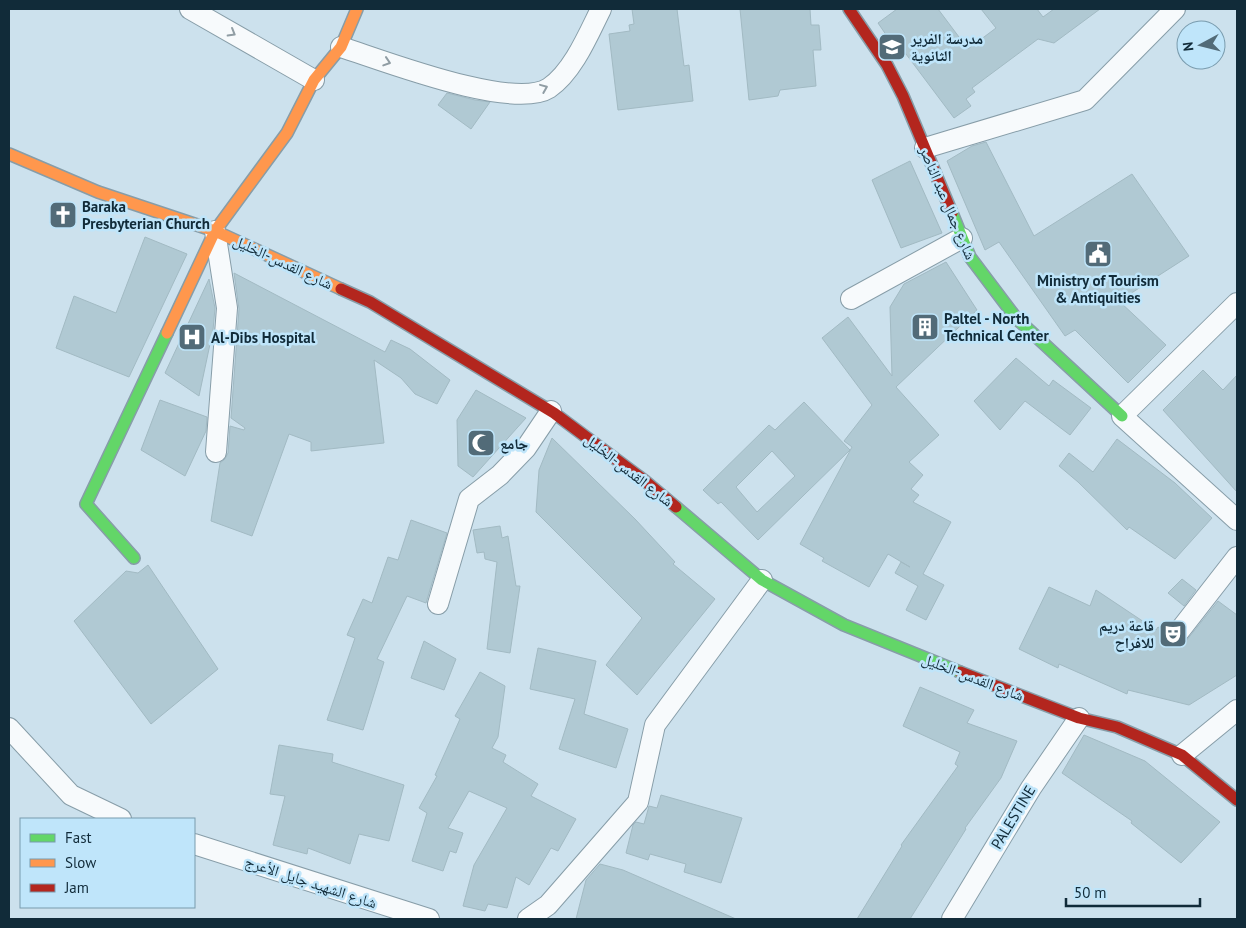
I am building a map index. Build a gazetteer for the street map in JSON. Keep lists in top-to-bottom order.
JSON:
{
  "streets": {
    "main road": ["شارع جمال عبد الناصر", "شارع القدس-الخليل"],
    "street": ["PALESTINE", "شارع الشهيد جايل الأعرج"]
  },
  "crossings": [
    ["شارع القدس-الخليل", "PALESTINE"]
  ],
  "places": {
    "school or university": ["مدرسة الفرير الثانوية"],
    "church": ["Baraka Presbyterian Church"],
    "public building": ["Ministry of Tourism & Antiquities"],
    "building": ["Paltel - North Technical Center"],
    "hospital": ["Al-Dibs Hospital"],
    "mosque": ["جامع"],
    "theatre": ["قاعة دريم للافراح"]
  },
  "legend": ["Fast", "Slow", "Jam"],
  "scale_bar": "50 m",
  "north": "left"
}
